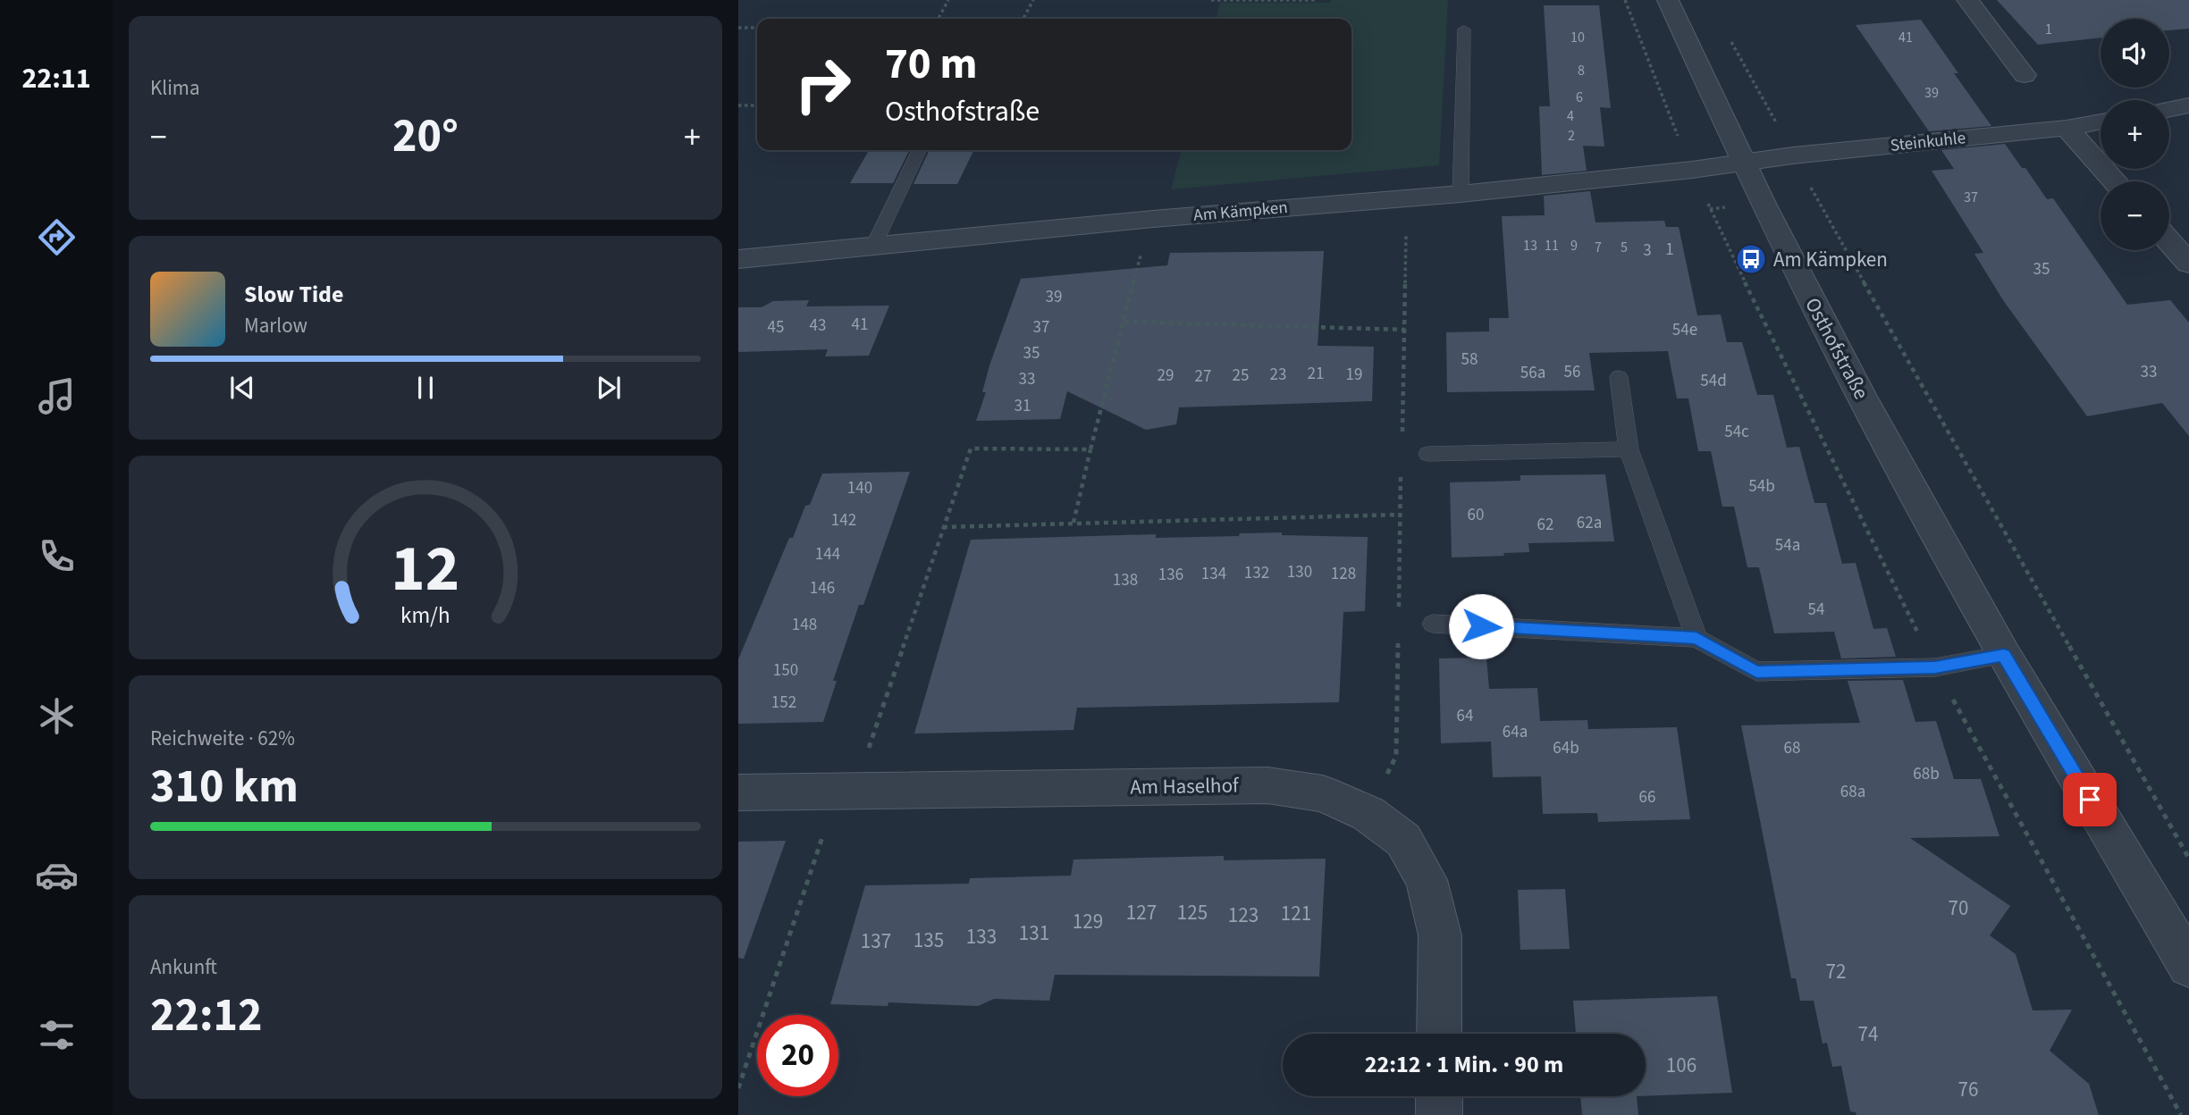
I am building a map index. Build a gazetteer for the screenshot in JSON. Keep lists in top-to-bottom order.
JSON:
{
  "streets": {
    "street": [
      "Steinkuhle",
      "Am Kämpken",
      "Osthofstraße",
      "Am Haselhof"
    ]
  },
  "crossings": [
    ["Steinkuhle", "Am Kämpken"],
    ["Steinkuhle", "Osthofstraße"],
    ["Am Kämpken", "Osthofstraße"]
  ],
  "places": {
    "bus stop": ["Am Kämpken"]
  },
  "house_numbers": [
    "1",
    "10",
    "41",
    "8",
    "39",
    "6",
    "4",
    "2",
    "37",
    "13",
    "11",
    "9",
    "7",
    "5",
    "1",
    "3",
    "35",
    "39",
    "41",
    "43",
    "45",
    "37",
    "54e",
    "35",
    "58",
    "56",
    "33",
    "56a",
    "21",
    "23",
    "19",
    "29",
    "25",
    "27",
    "33",
    "54d",
    "31",
    "54c",
    "54b",
    "140",
    "60",
    "142",
    "62a",
    "62",
    "54a",
    "144",
    "130",
    "132",
    "134",
    "128",
    "136",
    "138",
    "146",
    "54",
    "148",
    "150",
    "152",
    "64",
    "64a",
    "64b",
    "68",
    "68b",
    "68a",
    "66",
    "70",
    "127",
    "125",
    "121",
    "123",
    "129",
    "131",
    "133",
    "135",
    "137",
    "72",
    "74",
    "106",
    "76"
  ],
  "page": {
    "tabs": "22:11",
    "tile": [
      "Klima",
      ["Reichweite · 62%", "310 km"],
      ["Ankunft", "22:12"]
    ],
    "map_buttons": ["+", "−"],
    "turn": ["70 m", "Osthofstraße"],
    "heat": ["−", "20°", "+"],
    "song": ["Slow Tide", "Marlow"],
    "limit": "20",
    "trip": "22:12 · 1 Min. · 90 m",
    "gauge": ["12", "km/h"]
  }
}
